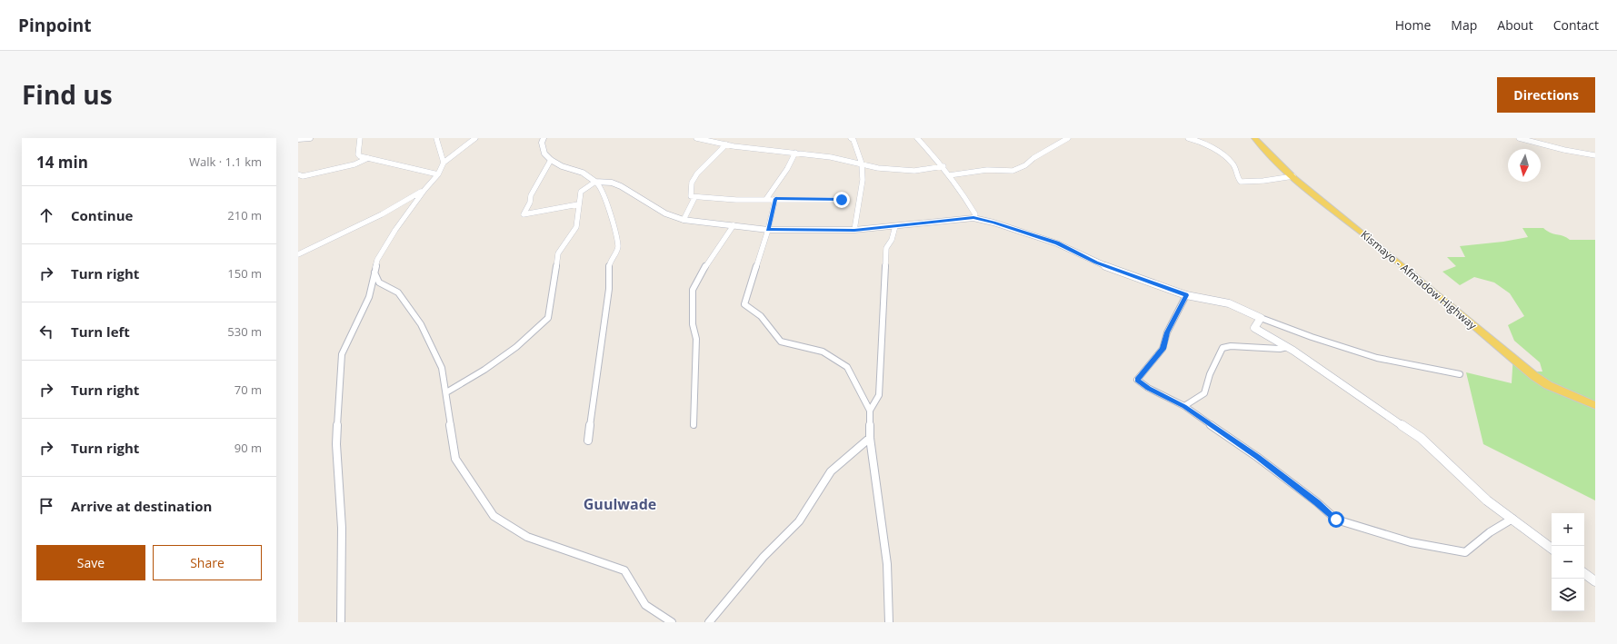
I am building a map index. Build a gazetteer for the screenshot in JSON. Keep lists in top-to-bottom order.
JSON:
{
  "streets": {
    "main road": ["Kismayo - Afmadow Highway"]
  },
  "districts": ["Guulwade"],
  "north": "bottom",
  "page": {
    "header": "Pinpoint",
    "nav": [
      "Home",
      "Map",
      "About",
      "Contact"
    ],
    "title": "Find us",
    "buttons": [
      "Directions",
      ["Save", "Share"]
    ],
    "heading": ["14 min", "Walk · 1.1 km"],
    "list": [
      ["Continue", "210 m"],
      ["Turn right", "150 m"],
      ["Turn left", "530 m"],
      ["Turn right", "70 m"],
      ["Turn right", "90 m"],
      "Arrive at destination"
    ],
    "map_buttons": ["+", "−"]
  }
}
